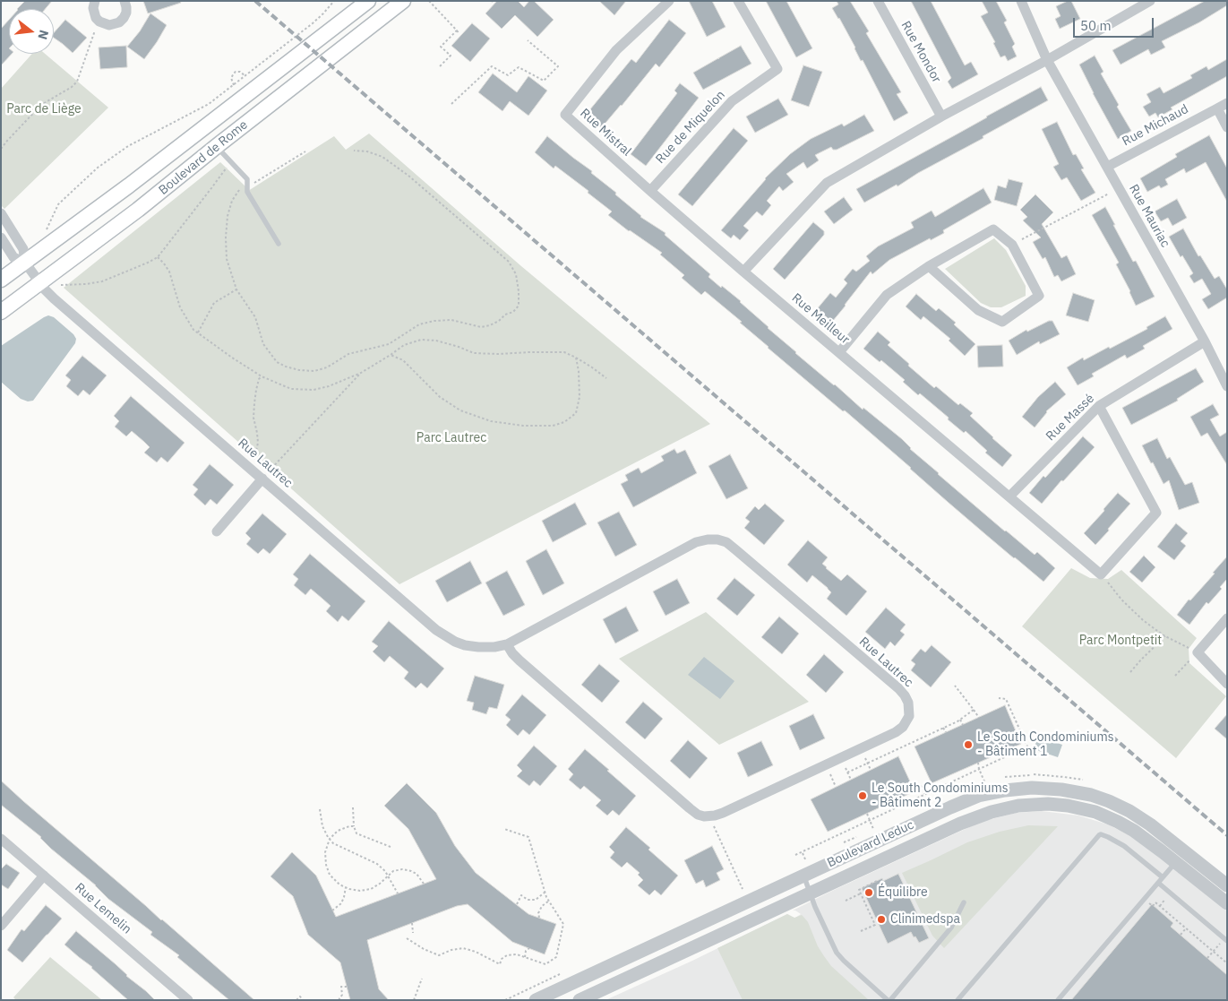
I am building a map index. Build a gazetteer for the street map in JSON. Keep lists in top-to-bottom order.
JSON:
{
  "streets": {
    "main road": ["Boulevard de Rome"],
    "street": [
      "Rue Mondor",
      "Rue Michaud",
      "Rue de Miquelon",
      "Rue Mistral",
      "Rue Mauriac",
      "Rue Meilleur",
      "Rue Massé",
      "Rue Lautrec",
      "Boulevard Leduc",
      "Rue Lemelin"
    ]
  },
  "crossings": [
    ["Rue Michaud", "Rue Mauriac"],
    ["Rue de Miquelon", "Rue Mistral"],
    ["Rue Mistral", "Rue Meilleur"],
    ["Boulevard de Rome", "Rue Lautrec"],
    ["Rue Mauriac", "Rue Massé"],
    ["Rue Meilleur", "Rue Massé"]
  ],
  "parks": ["Parc de Liège", "Parc Lautrec", "Parc Montpetit"],
  "places": [
    "Le South Condominiums - Bâtiment 1",
    "Le South Condominiums - Bâtiment 2",
    "Équilibre",
    "Clinimedspa"
  ],
  "scale_bar": "50 m",
  "north": "right"
}
